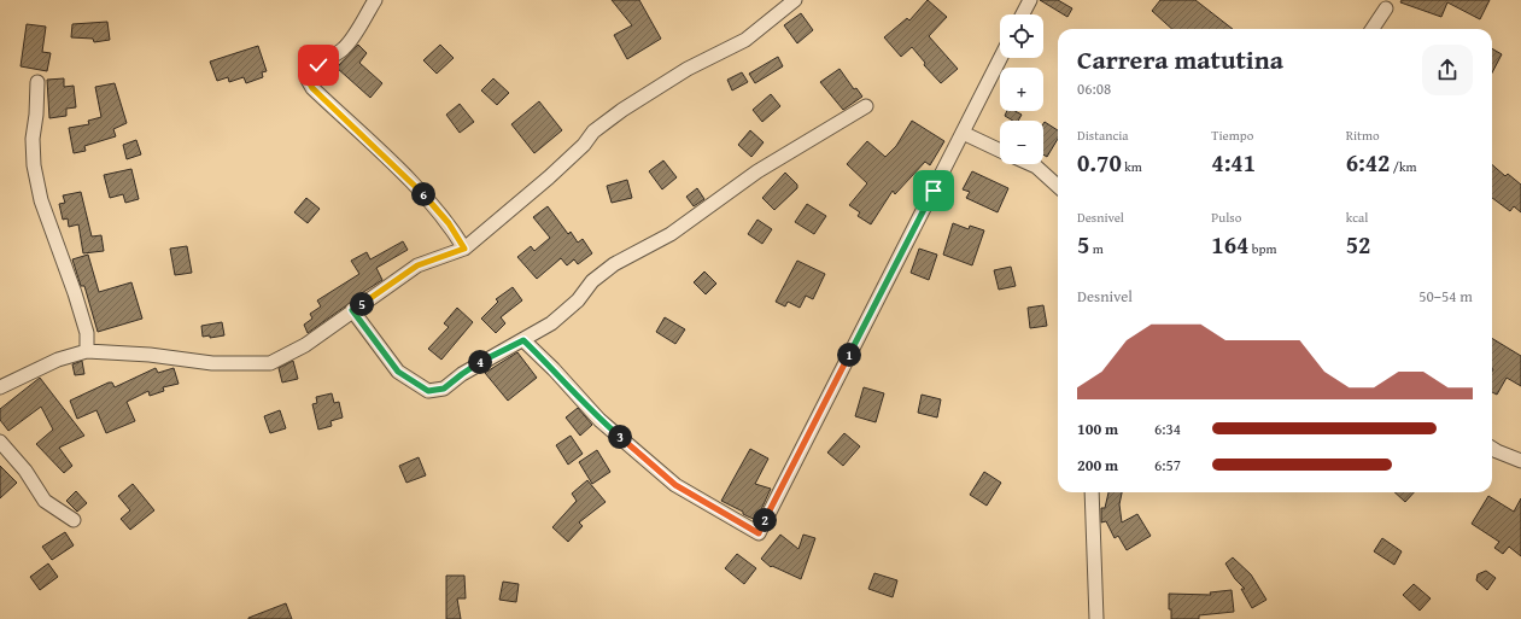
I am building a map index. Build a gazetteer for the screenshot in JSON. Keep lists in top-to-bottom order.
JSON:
{
  "page": {
    "map_buttons": ["+", "−"],
    "heading": ["Carrera matutina", "06:08"],
    "stats": [
      ["Distancia", "0.70 km"],
      ["Tiempo", "4:41"],
      ["Ritmo", "6:42 /km"],
      ["Desnivel", "5 m"],
      ["Pulso", "164 bpm"],
      ["kcal", "52"]
    ],
    "pins": [
      "6",
      "5",
      "1",
      "4",
      "3",
      "2"
    ],
    "chart": ["Desnivel", "50–54 m"],
    "list": [
      {
        "name": "100 m",
        "note": "6:34"
      },
      {
        "name": "200 m",
        "note": "6:57"
      }
    ]
  }
}
